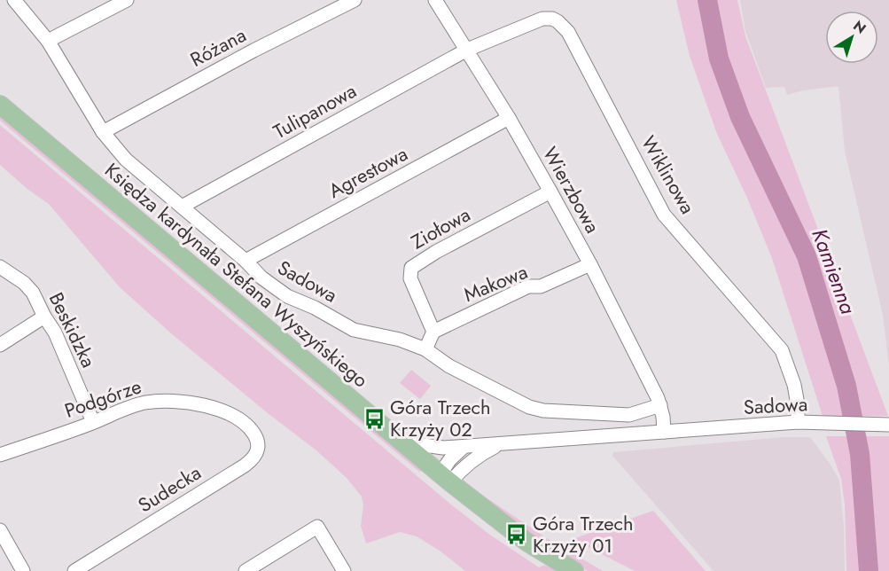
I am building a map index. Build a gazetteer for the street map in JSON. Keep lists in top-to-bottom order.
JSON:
{
  "streets": {
    "main road": ["Księdza kardynała Stefana Wyszyńskiego"],
    "street": [
      "Różana",
      "Tulipanowa",
      "Agrestowa",
      "Wiklinowa",
      "Wierzbowa",
      "Ziołowa",
      "Sadowa",
      "Makowa",
      "Beskidzka",
      "Podgórze",
      "Sudecka"
    ]
  },
  "crossings": [
    ["Różana", "Sadowa"],
    ["Tulipanowa", "Wiklinowa"],
    ["Tulipanowa", "Wierzbowa"],
    ["Tulipanowa", "Sadowa"],
    ["Agrestowa", "Wierzbowa"],
    ["Agrestowa", "Sadowa"],
    ["Wiklinowa", "Wierzbowa"],
    ["Wiklinowa", "Sadowa"],
    ["Wierzbowa", "Ziołowa"],
    ["Wierzbowa", "Sadowa"],
    ["Wierzbowa", "Makowa"],
    ["Ziołowa", "Makowa"],
    ["Księdza kardynała Stefana Wyszyńskiego", "Sadowa"],
    ["Beskidzka", "Podgórze"],
    ["Podgórze", "Sudecka"]
  ],
  "water": ["Kamienna"],
  "places": {
    "bus stop": ["Góra Trzech Krzyży 02", "Góra Trzech Krzyży 01"]
  },
  "north": "top right"
}
